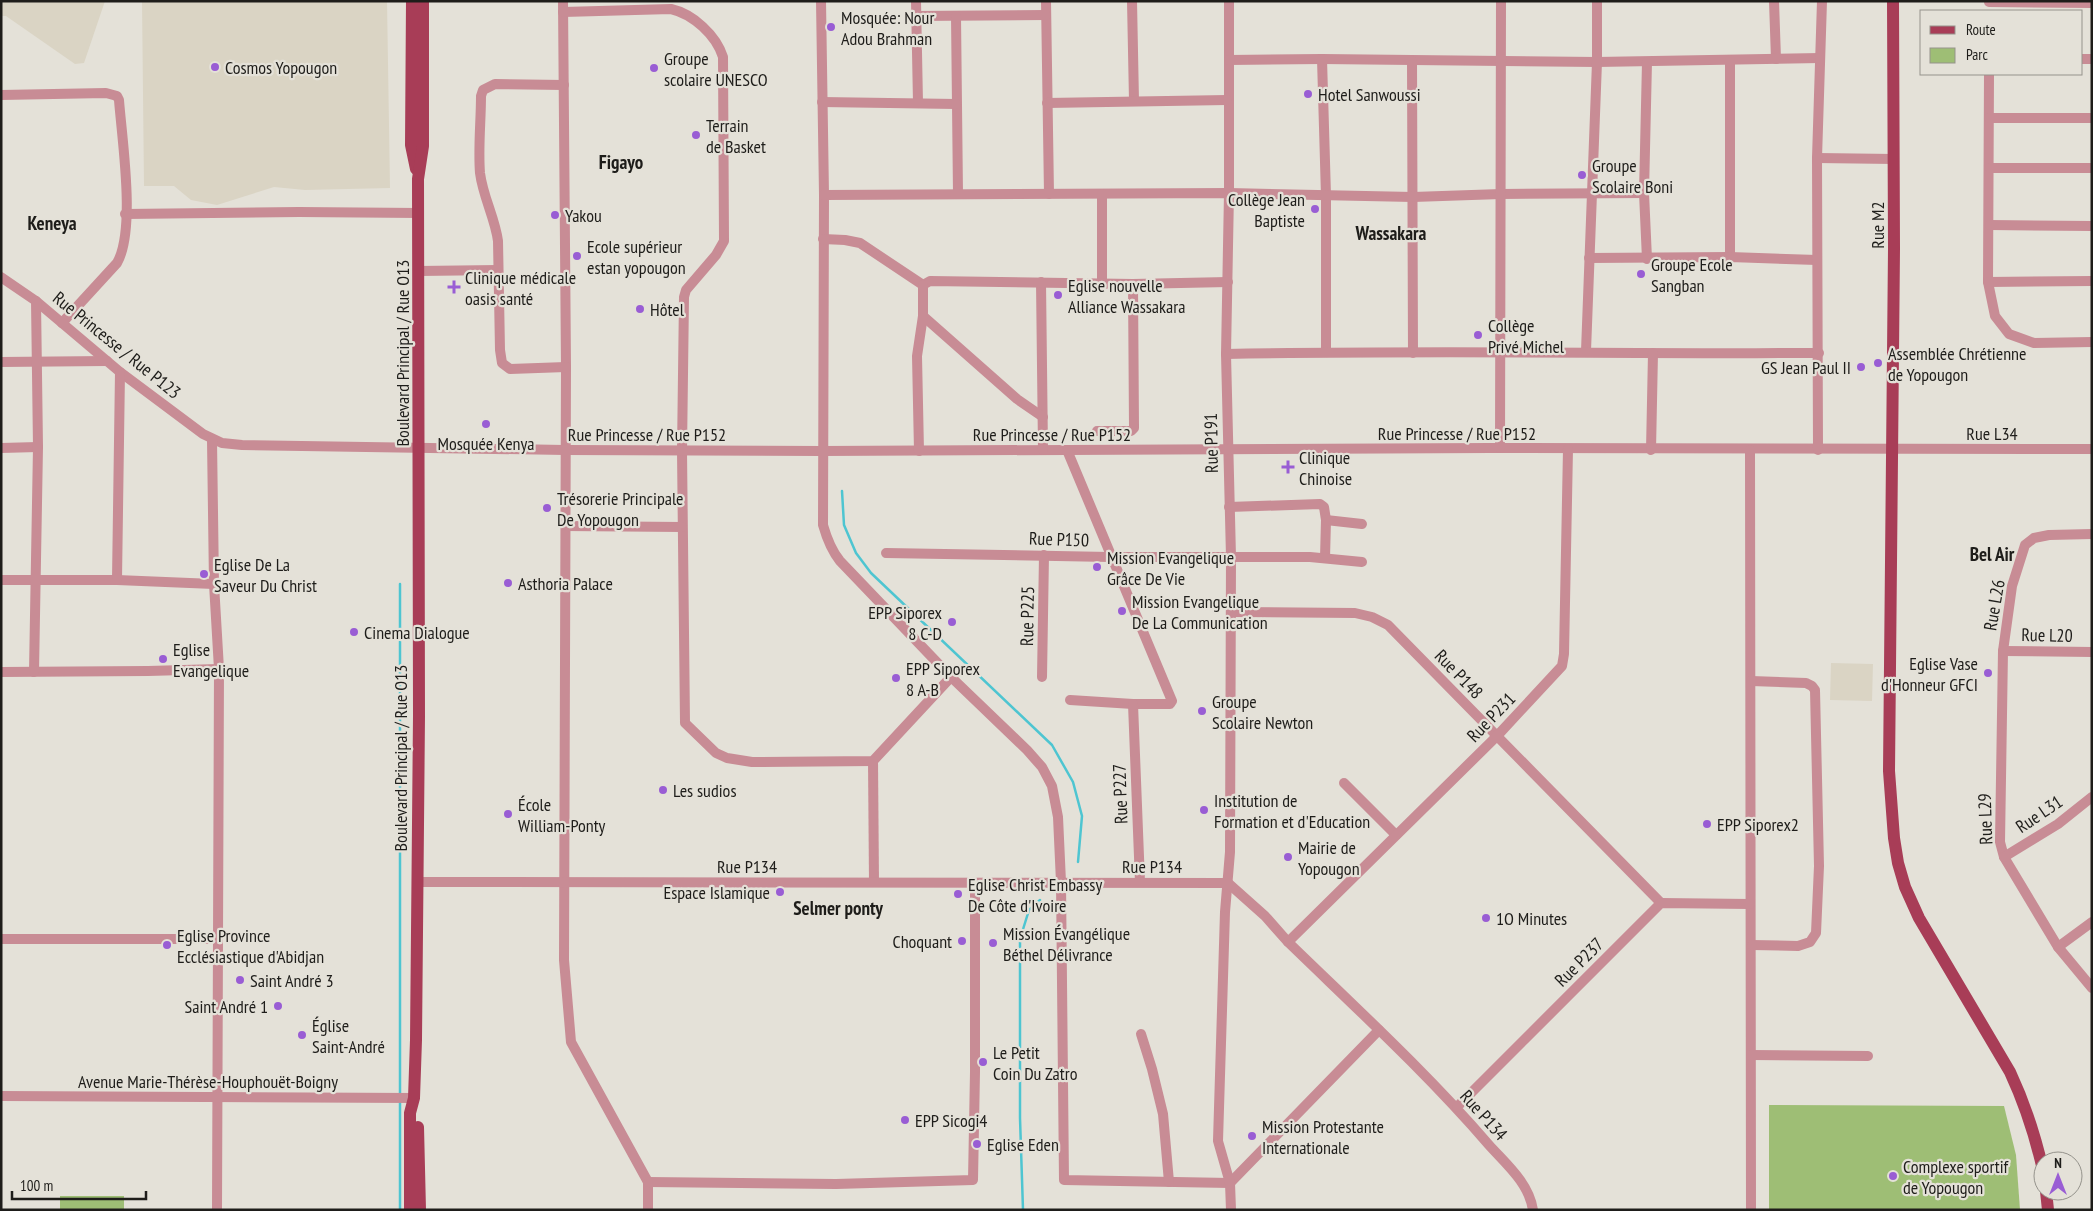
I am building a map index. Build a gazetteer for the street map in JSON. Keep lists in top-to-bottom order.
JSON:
{
  "streets": {
    "main road": ["Rue M2", "Boulevard Principal / Rue O13"],
    "street": [
      "Rue Princesse / Rue P123",
      "Rue Princesse / Rue P152",
      "Rue L34",
      "Rue P191",
      "Rue P150",
      "Rue L26",
      "Rue P225",
      "Rue L20",
      "Rue P148",
      "Rue P231",
      "Rue P227",
      "Rue L31",
      "Rue L29",
      "Rue P134",
      "Rue P237",
      "Avenue Marie-Thérèse-Houphouët-Boigny"
    ]
  },
  "crossings": [
    ["Rue M2", "Rue Princesse / Rue P152"],
    ["Rue M2", "Rue L34"],
    ["Rue Princesse / Rue P123", "Rue Princesse / Rue P152"],
    ["Boulevard Principal / Rue O13", "Rue Princesse / Rue P152"],
    ["Boulevard Principal / Rue O13", "Rue P134"],
    ["Boulevard Principal / Rue O13", "Avenue Marie-Thérèse-Houphouët-Boigny"],
    ["Rue Princesse / Rue P152", "Rue L34"],
    ["Rue Princesse / Rue P152", "Rue P191"],
    ["Rue Princesse / Rue P152", "Rue P231"],
    ["Rue P191", "Rue P150"],
    ["Rue P191", "Rue P148"],
    ["Rue P191", "Rue P134"],
    ["Rue P150", "Rue P225"],
    ["Rue L26", "Rue L20"],
    ["Rue L26", "Rue L29"],
    ["Rue L20", "Rue L29"],
    ["Rue P148", "Rue P231"],
    ["Rue P148", "Rue P237"],
    ["Rue P231", "Rue P134"],
    ["Rue P227", "Rue P134"],
    ["Rue L31", "Rue L29"],
    ["Rue P134", "Rue P237"]
  ],
  "districts": [
    "Figayo",
    "Keneya",
    "Wassakara",
    "Bel Air",
    "Selmer ponty"
  ],
  "places": {
    "other": [
      "Mosquée: Nour Adou Brahman",
      "Cosmos Yopougon",
      "Groupe scolaire UNESCO",
      "Hotel Sanwoussi",
      "Terrain de Basket",
      "Groupe Scolaire Boni",
      "Collège Jean Baptiste",
      "Yakou",
      "Ecole supérieur estan yopougon",
      "Groupe Ecole Sangban",
      "Eglise nouvelle Alliance Wassakara",
      "Hôtel",
      "Collège Privé Michel",
      "Assemblée Chrétienne de Yopougon",
      "GS Jean Paul II",
      "Mosquée Kenya",
      "Trésorerie Principale De Yopougon",
      "Mission Evangelique Grâce De Vie",
      "Eglise De La Saveur Du Christ",
      "Asthoria Palace",
      "Mission Evangelique De La Communication",
      "EPP Siporex 8 C-D",
      "Cinema Dialogue",
      "Eglise Evangelique",
      "Eglise Vase d'Honneur GFCI",
      "EPP Siporex 8 A-B",
      "Groupe Scolaire Newton",
      "Les sudios",
      "Institution de Formation et d'Education",
      "École William-Ponty",
      "EPP Siporex2",
      "Mairie de Yopougon",
      "Espace Islamique",
      "Eglise Christ Embassy De Côte d'Ivoire",
      "1O Minutes",
      "Choquant",
      "Mission Évangélique Béthel Délivrance",
      "Eglise Province Ecclésiastique d'Abidjan",
      "Saint André 3",
      "Saint André 1",
      "Église Saint-André",
      "Le Petit Coin Du Zatro",
      "EPP Sicogi4",
      "Mission Protestante Internationale",
      "Eglise Eden",
      "Complexe sportif de Yopougon"
    ],
    "health": ["Clinique médicale oasis santé", "Clinique Chinoise"]
  },
  "legend": ["Route", "Parc"],
  "scale_bar": "100 m",
  "north": "top"
}
